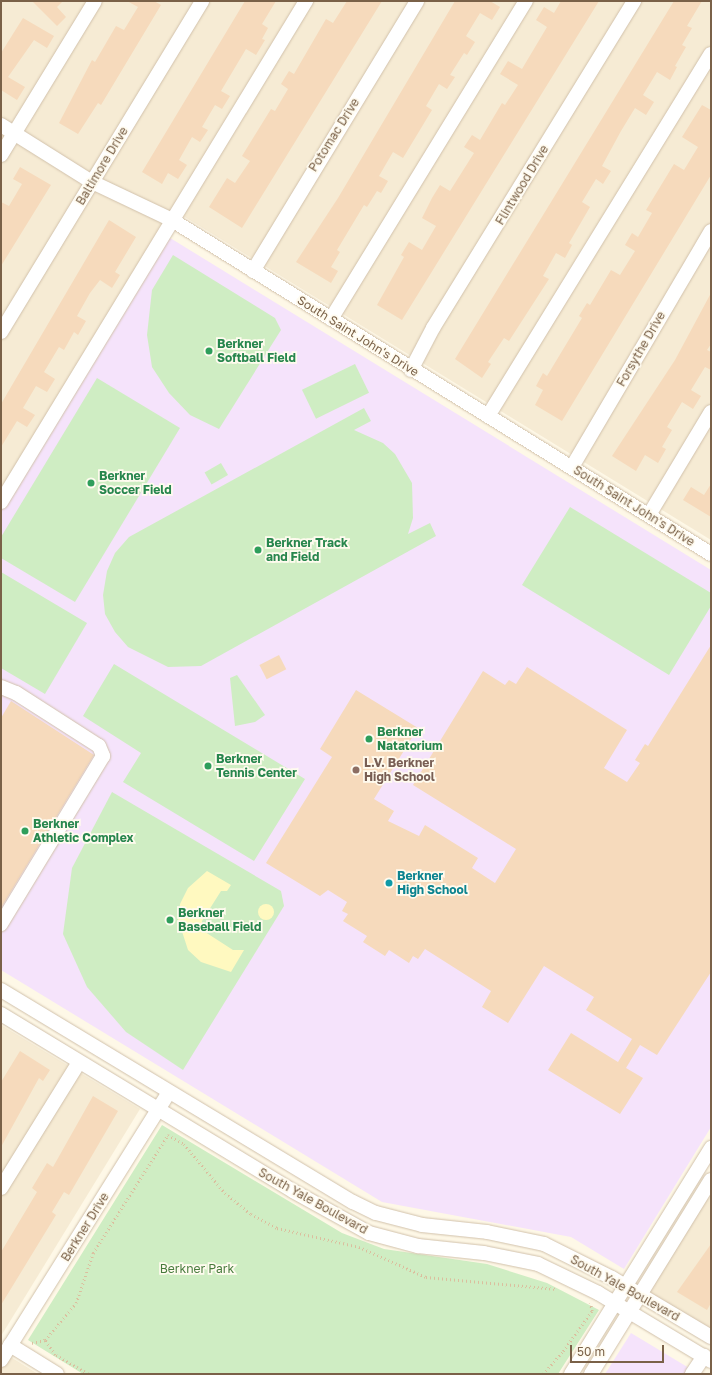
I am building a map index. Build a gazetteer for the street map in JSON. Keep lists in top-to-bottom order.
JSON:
{
  "streets": {
    "street": [
      "Potomac Drive",
      "Baltimore Drive",
      "Flintwood Drive",
      "South Saint John's Drive",
      "Forsythe Drive",
      "South Yale Boulevard",
      "Berkner Drive"
    ]
  },
  "crossings": [
    ["Potomac Drive", "South Saint John's Drive"],
    ["Baltimore Drive", "South Saint John's Drive"],
    ["Flintwood Drive", "South Saint John's Drive"],
    ["South Saint John's Drive", "Forsythe Drive"],
    ["South Yale Boulevard", "Berkner Drive"]
  ],
  "parks": ["Berkner Park"],
  "places": [
    "Berkner Softball Field",
    "Berkner Soccer Field",
    "Berkner Track and Field",
    "Berkner Natatorium",
    "Berkner Tennis Center",
    "L.V. Berkner High School",
    "Berkner Athletic Complex",
    "Berkner High School",
    "Berkner Baseball Field"
  ],
  "scale_bar": "50 m"
}
